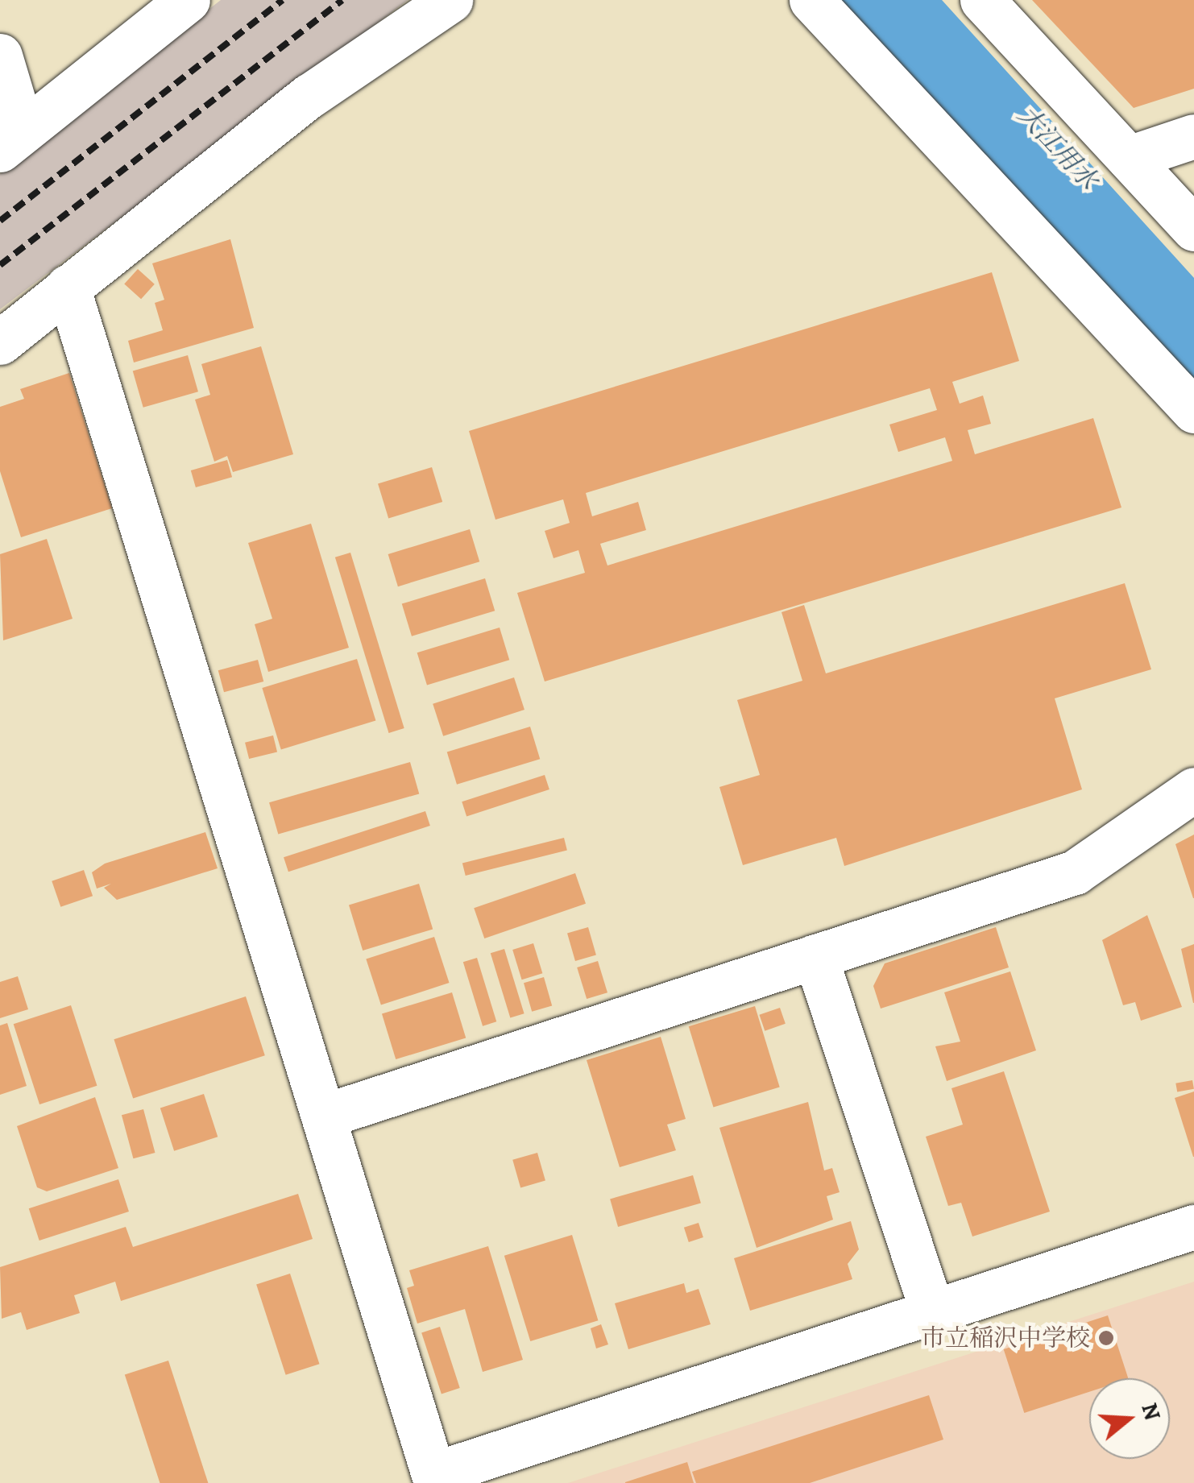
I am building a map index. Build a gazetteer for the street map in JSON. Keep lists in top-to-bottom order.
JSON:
{
  "water": ["大江用水"],
  "places": ["市立稲沢中学校"],
  "north": "right"
}
